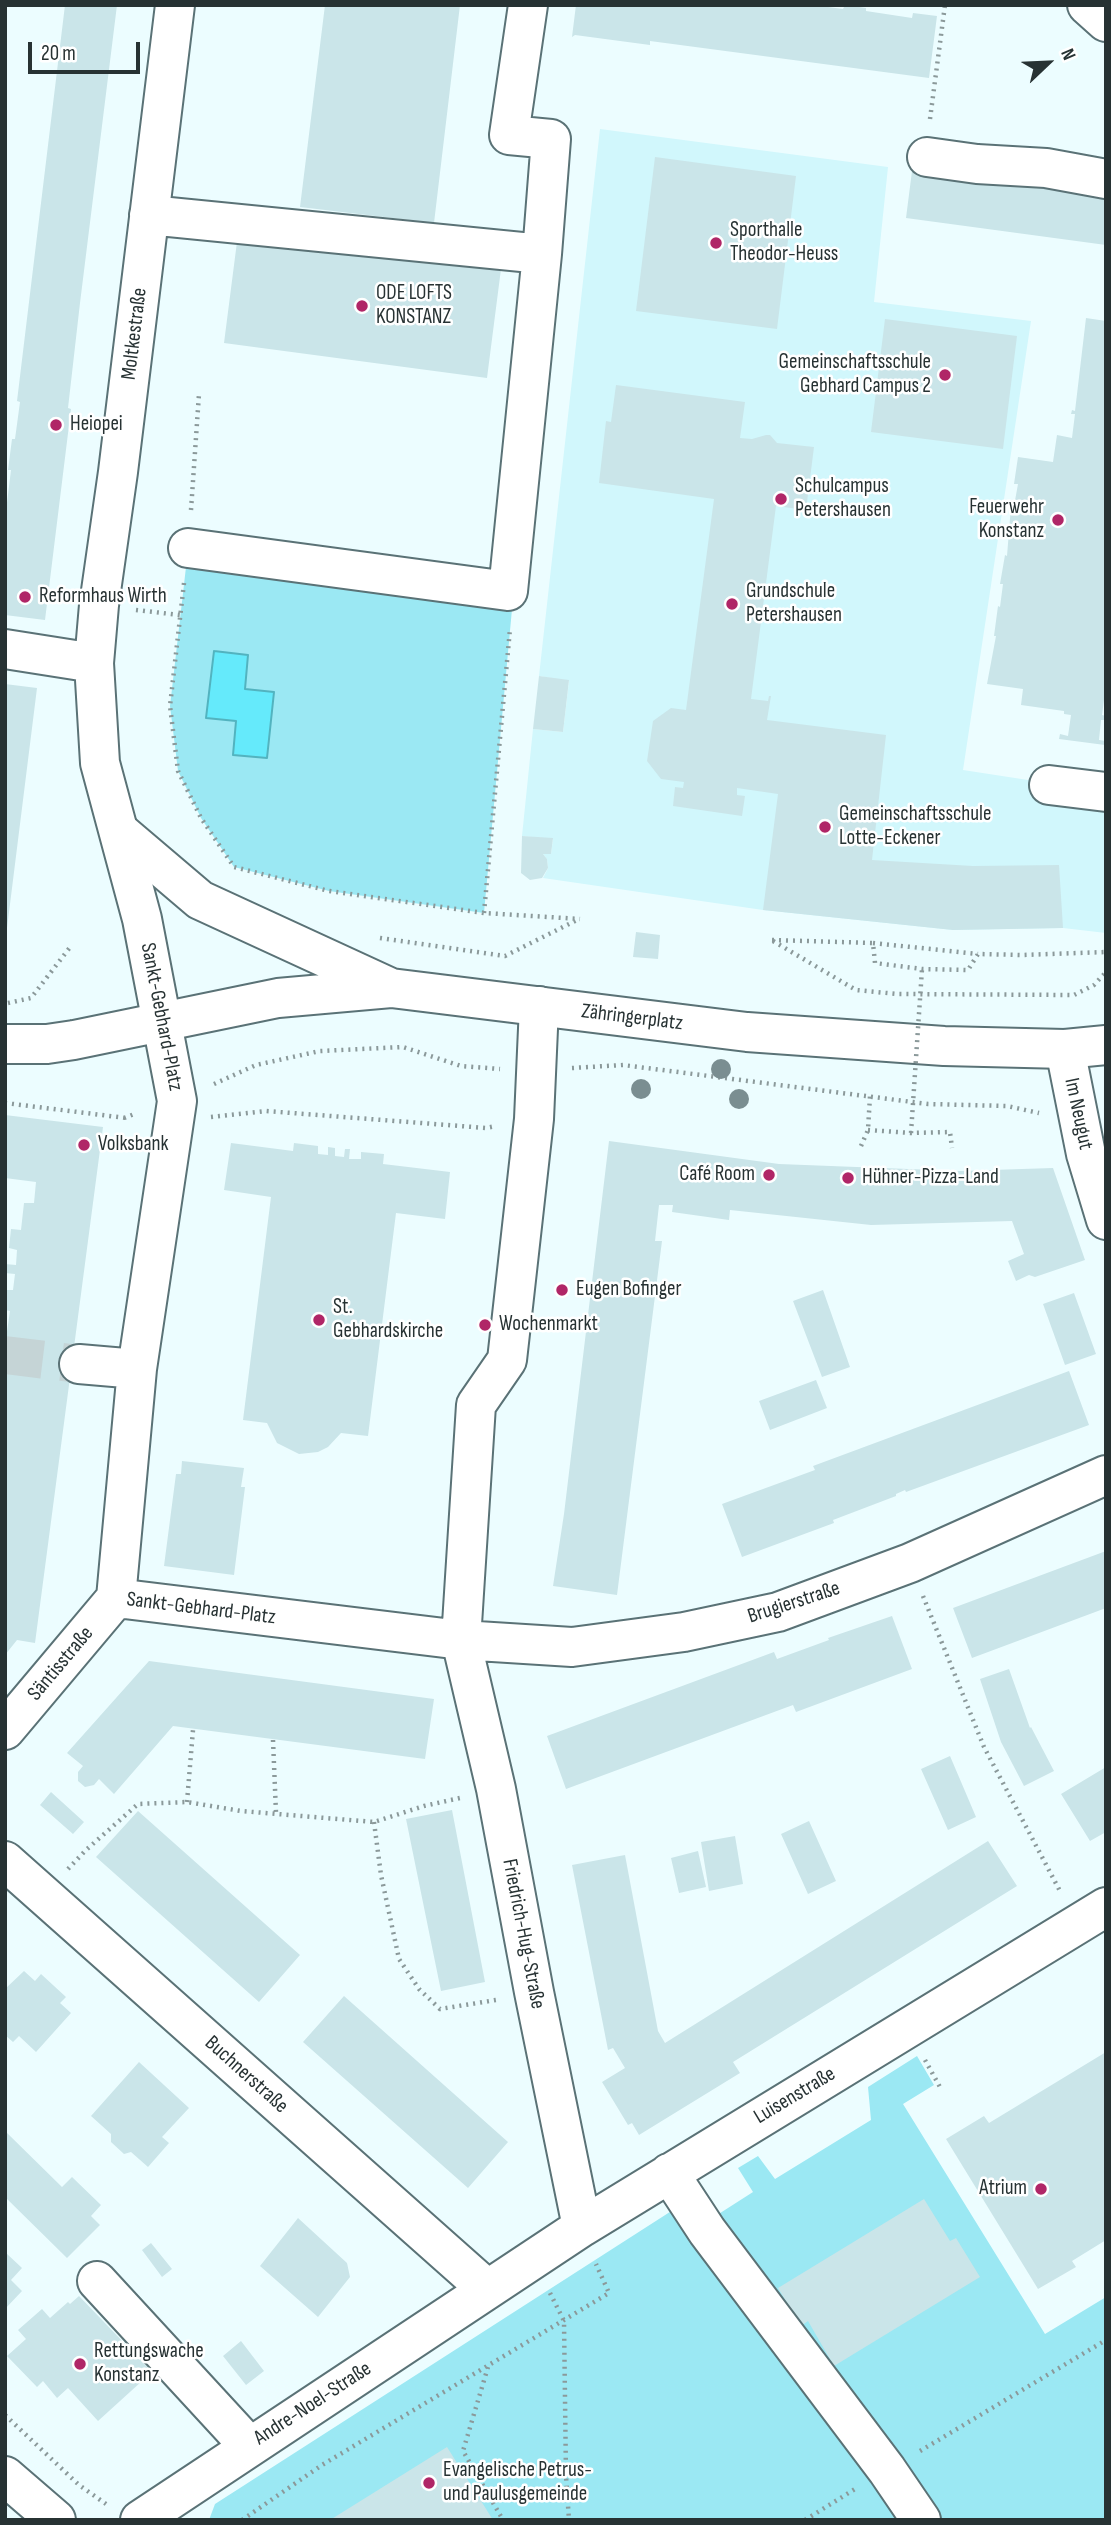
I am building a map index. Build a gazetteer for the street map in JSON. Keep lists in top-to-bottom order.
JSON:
{
  "streets": {
    "street": [
      "Moltkestraße",
      "Sankt-Gebhard-Platz",
      "Zähringerplatz",
      "Im Neugut",
      "Brugierstraße",
      "Säntisstraße",
      "Friedrich-Hug-Straße",
      "Buchnerstraße",
      "Luisenstraße",
      "Andre-Noel-Straße"
    ]
  },
  "crossings": [
    ["Moltkestraße", "Sankt-Gebhard-Platz"],
    ["Sankt-Gebhard-Platz", "Zähringerplatz"],
    ["Sankt-Gebhard-Platz", "Brugierstraße"],
    ["Sankt-Gebhard-Platz", "Säntisstraße"],
    ["Sankt-Gebhard-Platz", "Friedrich-Hug-Straße"],
    ["Zähringerplatz", "Im Neugut"],
    ["Brugierstraße", "Friedrich-Hug-Straße"],
    ["Friedrich-Hug-Straße", "Luisenstraße"],
    ["Buchnerstraße", "Luisenstraße"],
    ["Buchnerstraße", "Andre-Noel-Straße"],
    ["Luisenstraße", "Andre-Noel-Straße"]
  ],
  "places": [
    "Sporthalle Theodor-Heuss",
    "ODE LOFTS KONSTANZ",
    "Gemeinschaftsschule Gebhard Campus 2",
    "Heiopei",
    "Schulcampus Petershausen",
    "Feuerwehr Konstanz",
    "Reformhaus Wirth",
    "Grundschule Petershausen",
    "Gemeinschaftsschule Lotte-Eckener",
    "Volksbank",
    "Café Room",
    "Hühner-Pizza-Land",
    "Eugen Bofinger",
    "St. Gebhardskirche",
    "Wochenmarkt",
    "Atrium",
    "Rettungswache Konstanz",
    "Evangelische Petrus- und Paulusgemeinde"
  ],
  "scale_bar": "20 m",
  "north": "top right"
}
